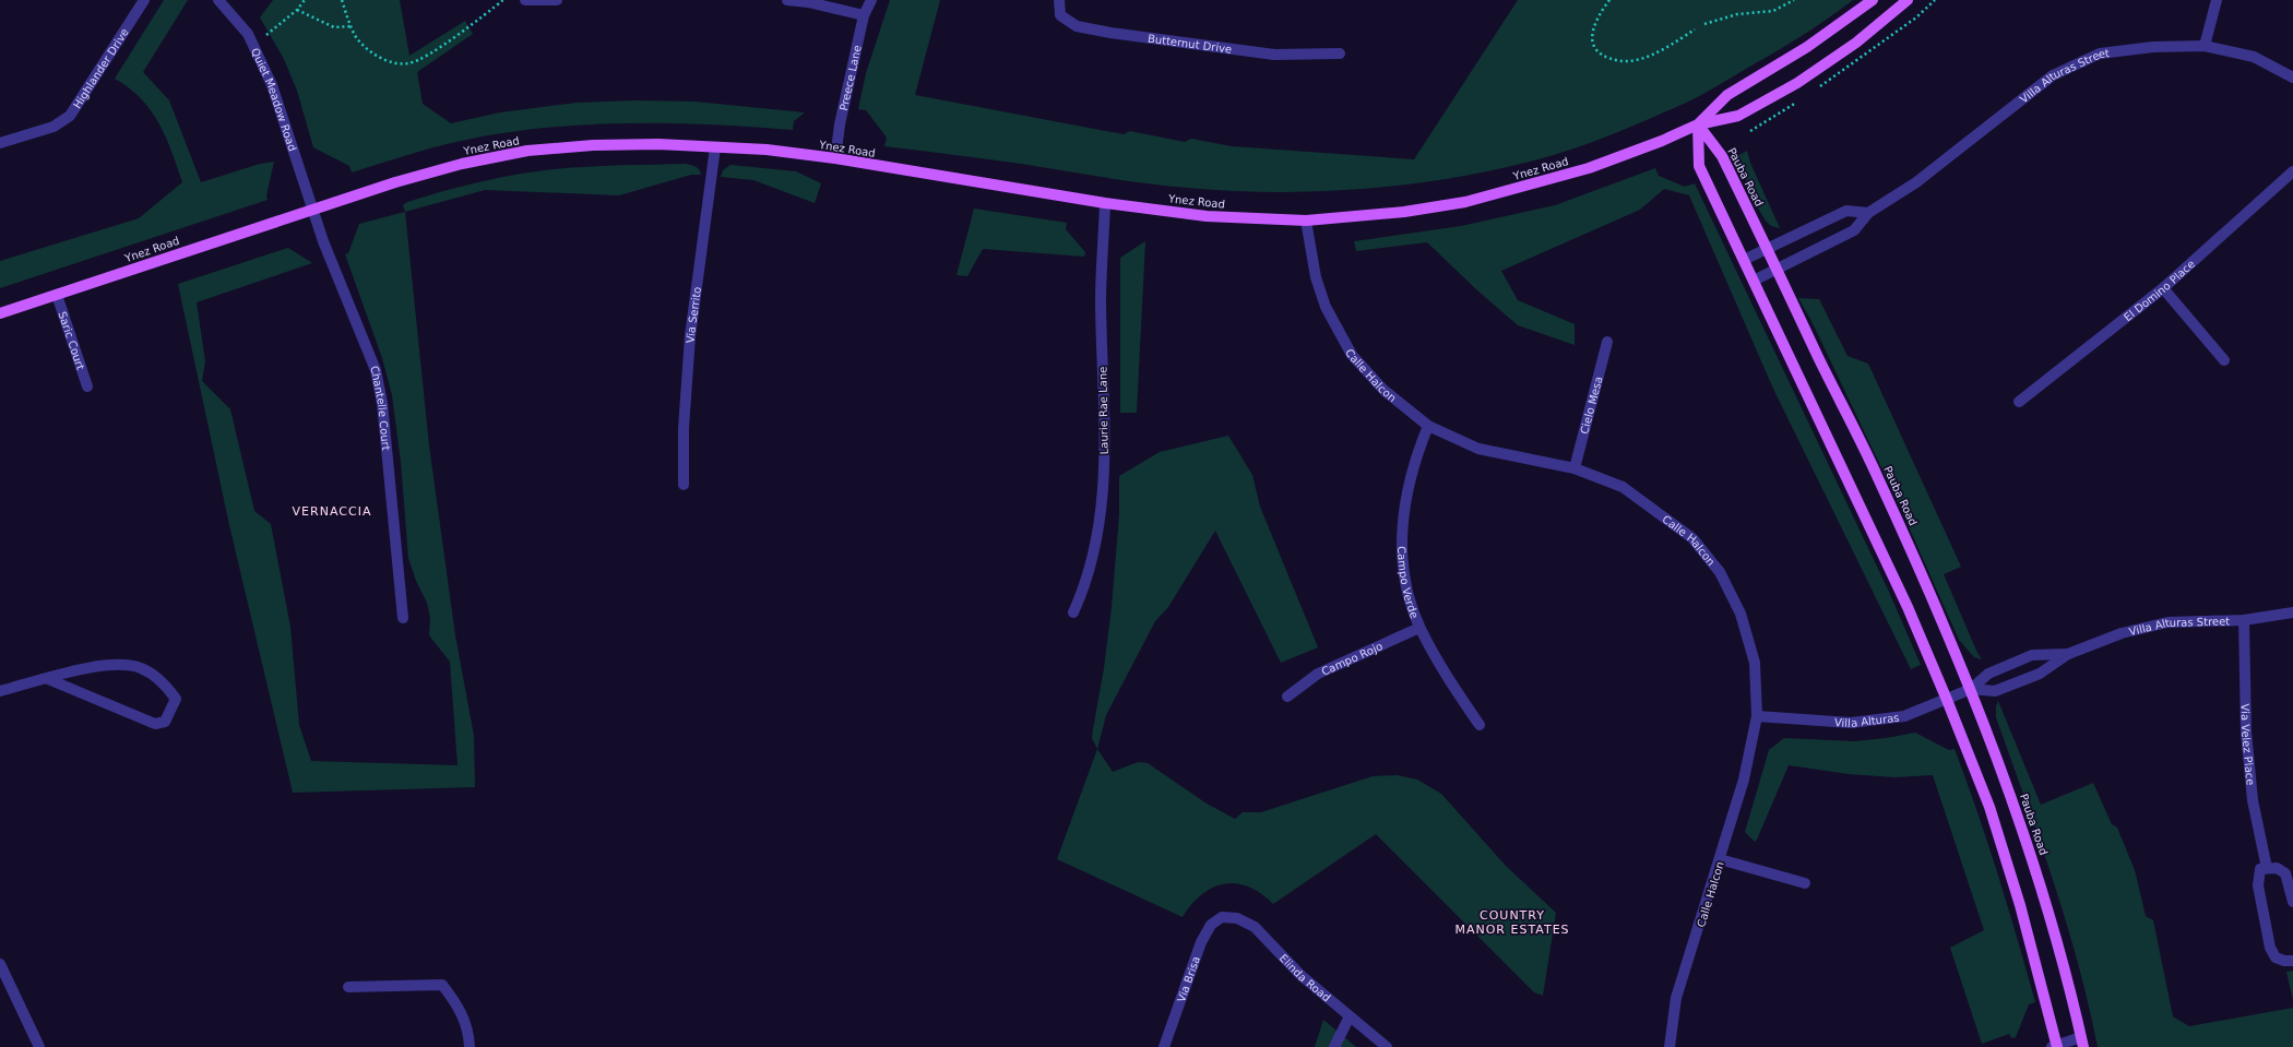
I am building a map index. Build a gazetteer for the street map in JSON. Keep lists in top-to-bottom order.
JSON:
{
  "streets": {
    "main road": ["Ynez Road", "Pauba Road"],
    "street": [
      "Butternut Drive",
      "Highlander Drive",
      "Villa Alturas Street",
      "Preece Lane",
      "Quiet Meadow Road",
      "El Domino Place",
      "Via Serrito",
      "Saric Court",
      "Calle Halcon",
      "Cielo Mesa",
      "Chantelle Court",
      "Laurie Rae Lane",
      "Campo Verde",
      "Campo Rojo",
      "Villa Alturas",
      "Via Velez Place",
      "Elinda Road",
      "Via Brisa"
    ]
  },
  "crossings": [
    ["Villa Alturas Street", "Pauba Road"],
    ["Villa Alturas Street", "Villa Alturas"],
    ["Villa Alturas Street", "Via Velez Place"],
    ["Preece Lane", "Ynez Road"],
    ["Quiet Meadow Road", "Ynez Road"],
    ["Quiet Meadow Road", "Chantelle Court"],
    ["Ynez Road", "Pauba Road"],
    ["Ynez Road", "Via Serrito"],
    ["Ynez Road", "Saric Court"],
    ["Ynez Road", "Calle Halcon"],
    ["Ynez Road", "Chantelle Court"],
    ["Ynez Road", "Laurie Rae Lane"],
    ["Pauba Road", "Villa Alturas"],
    ["Calle Halcon", "Cielo Mesa"],
    ["Calle Halcon", "Campo Verde"],
    ["Calle Halcon", "Villa Alturas"],
    ["Campo Verde", "Campo Rojo"],
    ["Elinda Road", "Via Brisa"]
  ],
  "districts": ["VERNACCIA", "COUNTRY MANOR ESTATES"]
}
